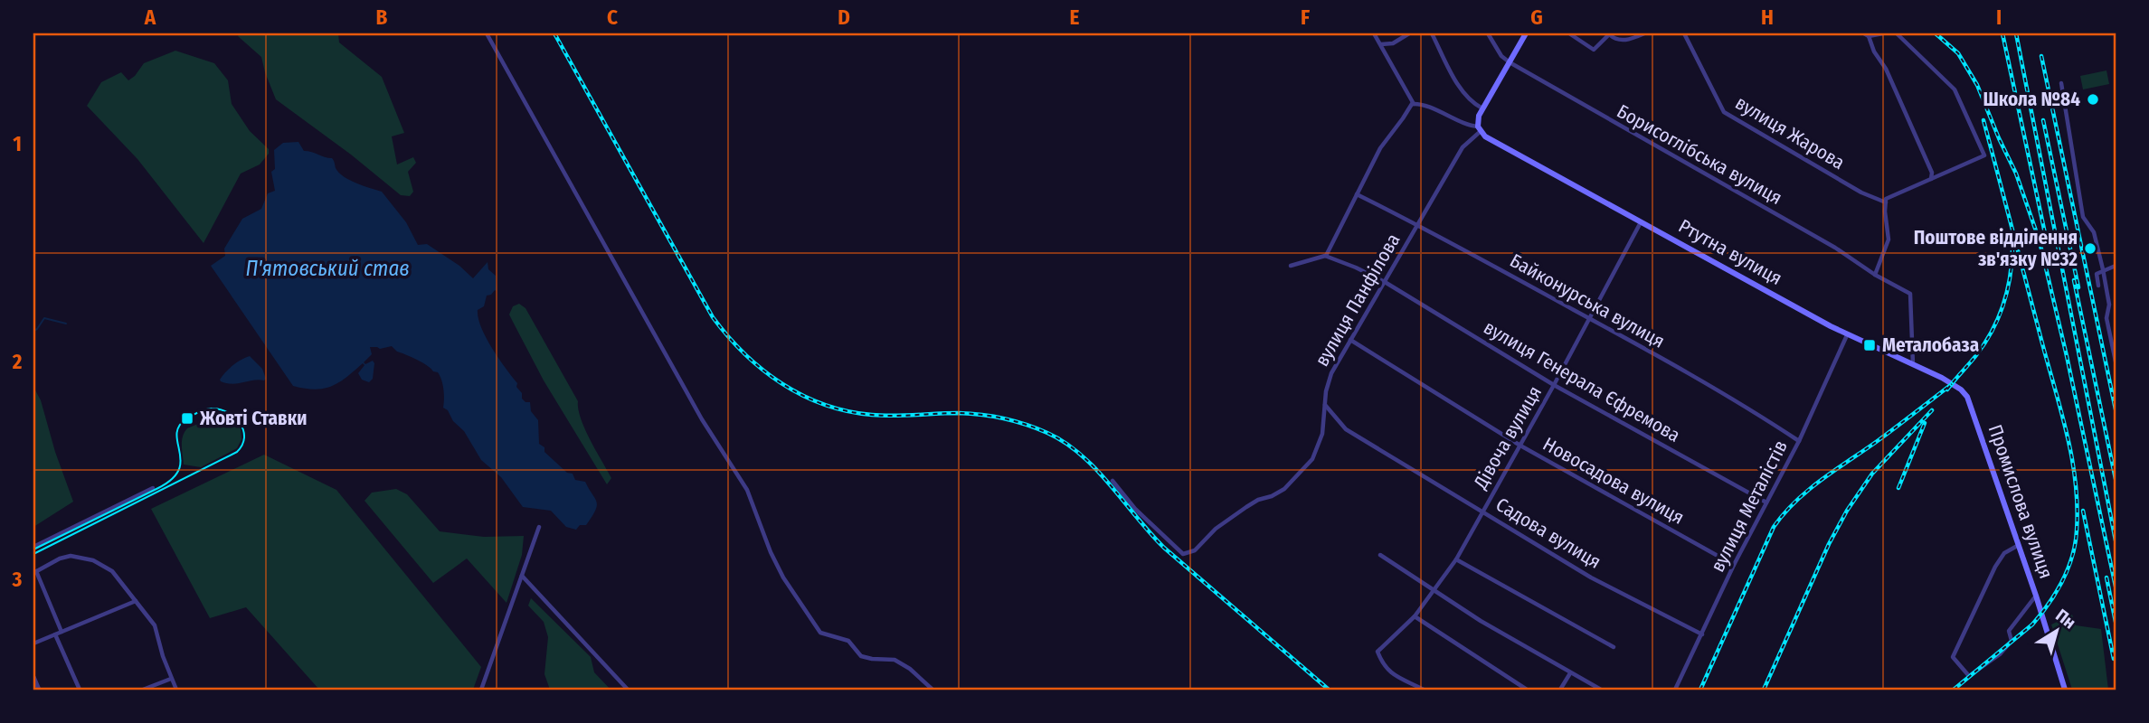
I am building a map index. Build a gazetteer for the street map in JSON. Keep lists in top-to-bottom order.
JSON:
{
  "streets": {
    "main road": ["Ртутна вулиця", "вулиця Панфілова", "Промислова вулиця"],
    "street": [
      "вулиця Жарова",
      "Борисоглібська вулиця",
      "Байконурська вулиця",
      "вулиця Генерала Єфремова",
      "Дівоча вулиця",
      "Новосадова вулиця",
      "вулиця Металістів",
      "Садова вулиця"
    ]
  },
  "crossings": [
    ["Борисоглібська вулиця", "Ртутна вулиця"],
    ["Борисоглібська вулиця", "вулиця Панфілова"],
    ["Ртутна вулиця", "вулиця Панфілова"],
    ["Ртутна вулиця", "Дівоча вулиця"],
    ["Ртутна вулиця", "Промислова вулиця"],
    ["Ртутна вулиця", "вулиця Металістів"],
    ["вулиця Панфілова", "Байконурська вулиця"],
    ["вулиця Панфілова", "вулиця Генерала Єфремова"],
    ["вулиця Панфілова", "Новосадова вулиця"],
    ["вулиця Панфілова", "Садова вулиця"],
    ["Байконурська вулиця", "Дівоча вулиця"],
    ["Байконурська вулиця", "вулиця Металістів"],
    ["вулиця Генерала Єфремова", "Дівоча вулиця"],
    ["вулиця Генерала Єфремова", "вулиця Металістів"],
    ["Дівоча вулиця", "Новосадова вулиця"],
    ["Дівоча вулиця", "Садова вулиця"],
    ["Новосадова вулиця", "вулиця Металістів"],
    ["вулиця Металістів", "Садова вулиця"]
  ],
  "water": ["П'ятовський став"],
  "places": {
    "other": ["Школа №84", "Поштове відділення зв'язку №32"],
    "transit": ["Металобаза", "Жовті Ставки"]
  },
  "north": "top right",
  "grid": {
    "columns": [
      "A",
      "B",
      "C",
      "D",
      "E",
      "F",
      "G",
      "H",
      "I"
    ],
    "rows": ["1", "2", "3"]
  }
}
